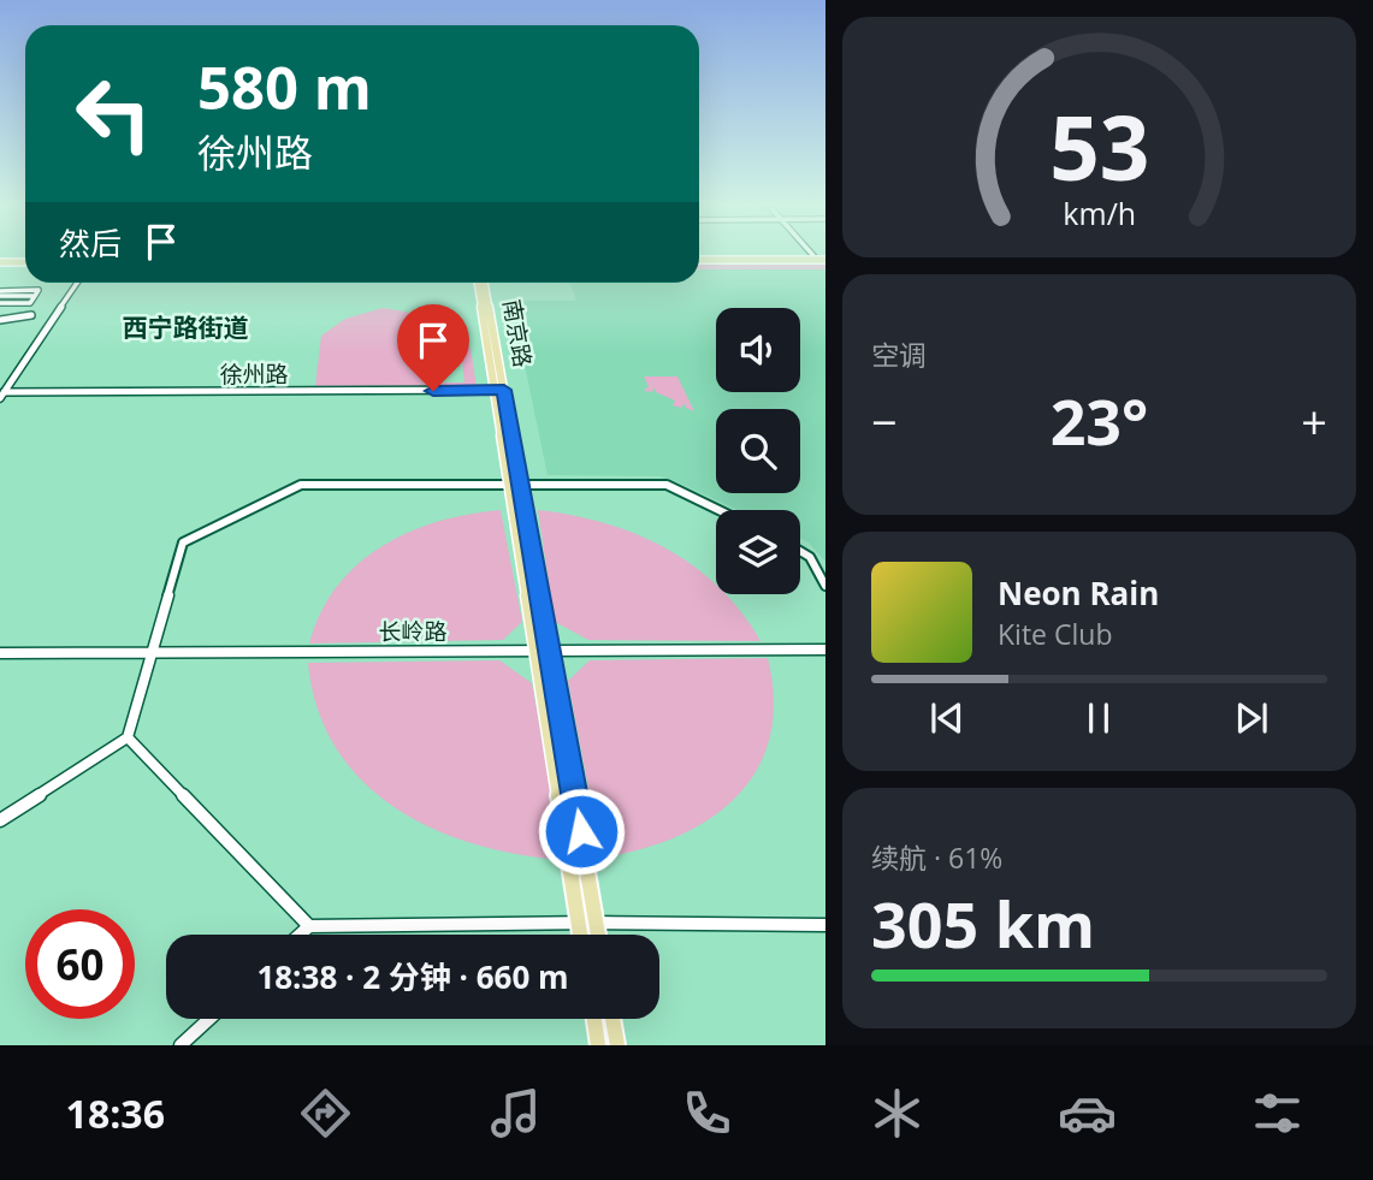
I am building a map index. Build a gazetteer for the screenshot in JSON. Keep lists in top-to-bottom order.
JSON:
{
  "streets": {
    "main road": ["南京路"],
    "street": ["徐州路", "长岭路"]
  },
  "crossings": [
    ["南京路", "徐州路"],
    ["南京路", "长岭路"]
  ],
  "districts": ["西宁路街道"],
  "page": {
    "turn": ["580 m", "徐州路"],
    "then": "然后",
    "tile": [
      "空调",
      ["续航 · 61%", "305 km"]
    ],
    "heat": ["−", "23°", "+"],
    "song": ["Neon Rain", "Kite Club"],
    "limit": "60",
    "trip": "18:38 · 2 分钟 · 660 m",
    "tabs": "18:36",
    "gauge": ["53", "km/h"]
  }
}
